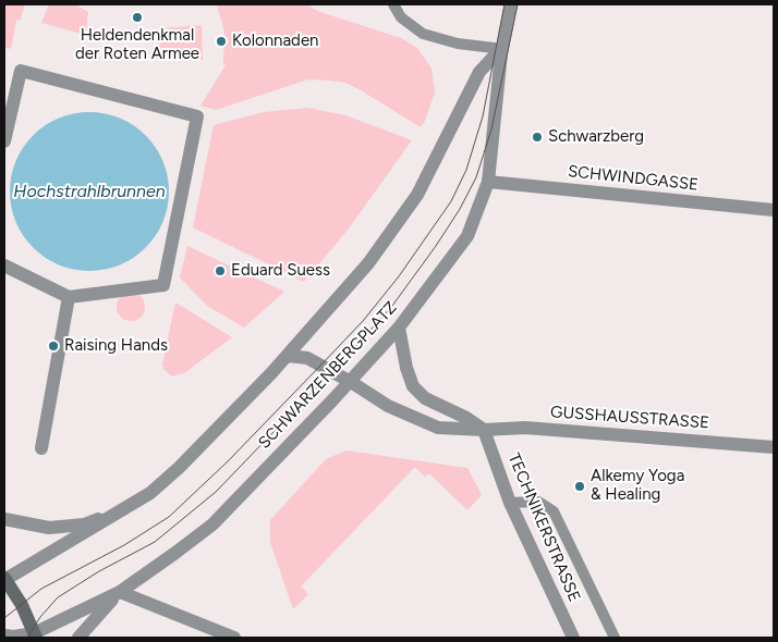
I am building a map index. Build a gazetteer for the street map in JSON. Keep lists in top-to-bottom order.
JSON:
{
  "streets": {
    "street": [
      "SCHWINDGASSE",
      "SCHWARZENBERGPLATZ",
      "GUSSHAUSSTRASSE",
      "TECHNIKERSTRASSE"
    ]
  },
  "crossings": [
    ["SCHWINDGASSE", "SCHWARZENBERGPLATZ"],
    ["SCHWARZENBERGPLATZ", "GUSSHAUSSTRASSE"],
    ["GUSSHAUSSTRASSE", "TECHNIKERSTRASSE"]
  ],
  "water": ["Hochstrahlbrunnen"],
  "places": [
    "Heldendenkmal der Roten Armee",
    "Kolonnaden",
    "Schwarzberg",
    "Eduard Suess",
    "Raising Hands",
    "Alkemy Yoga & Healing"
  ]
}
